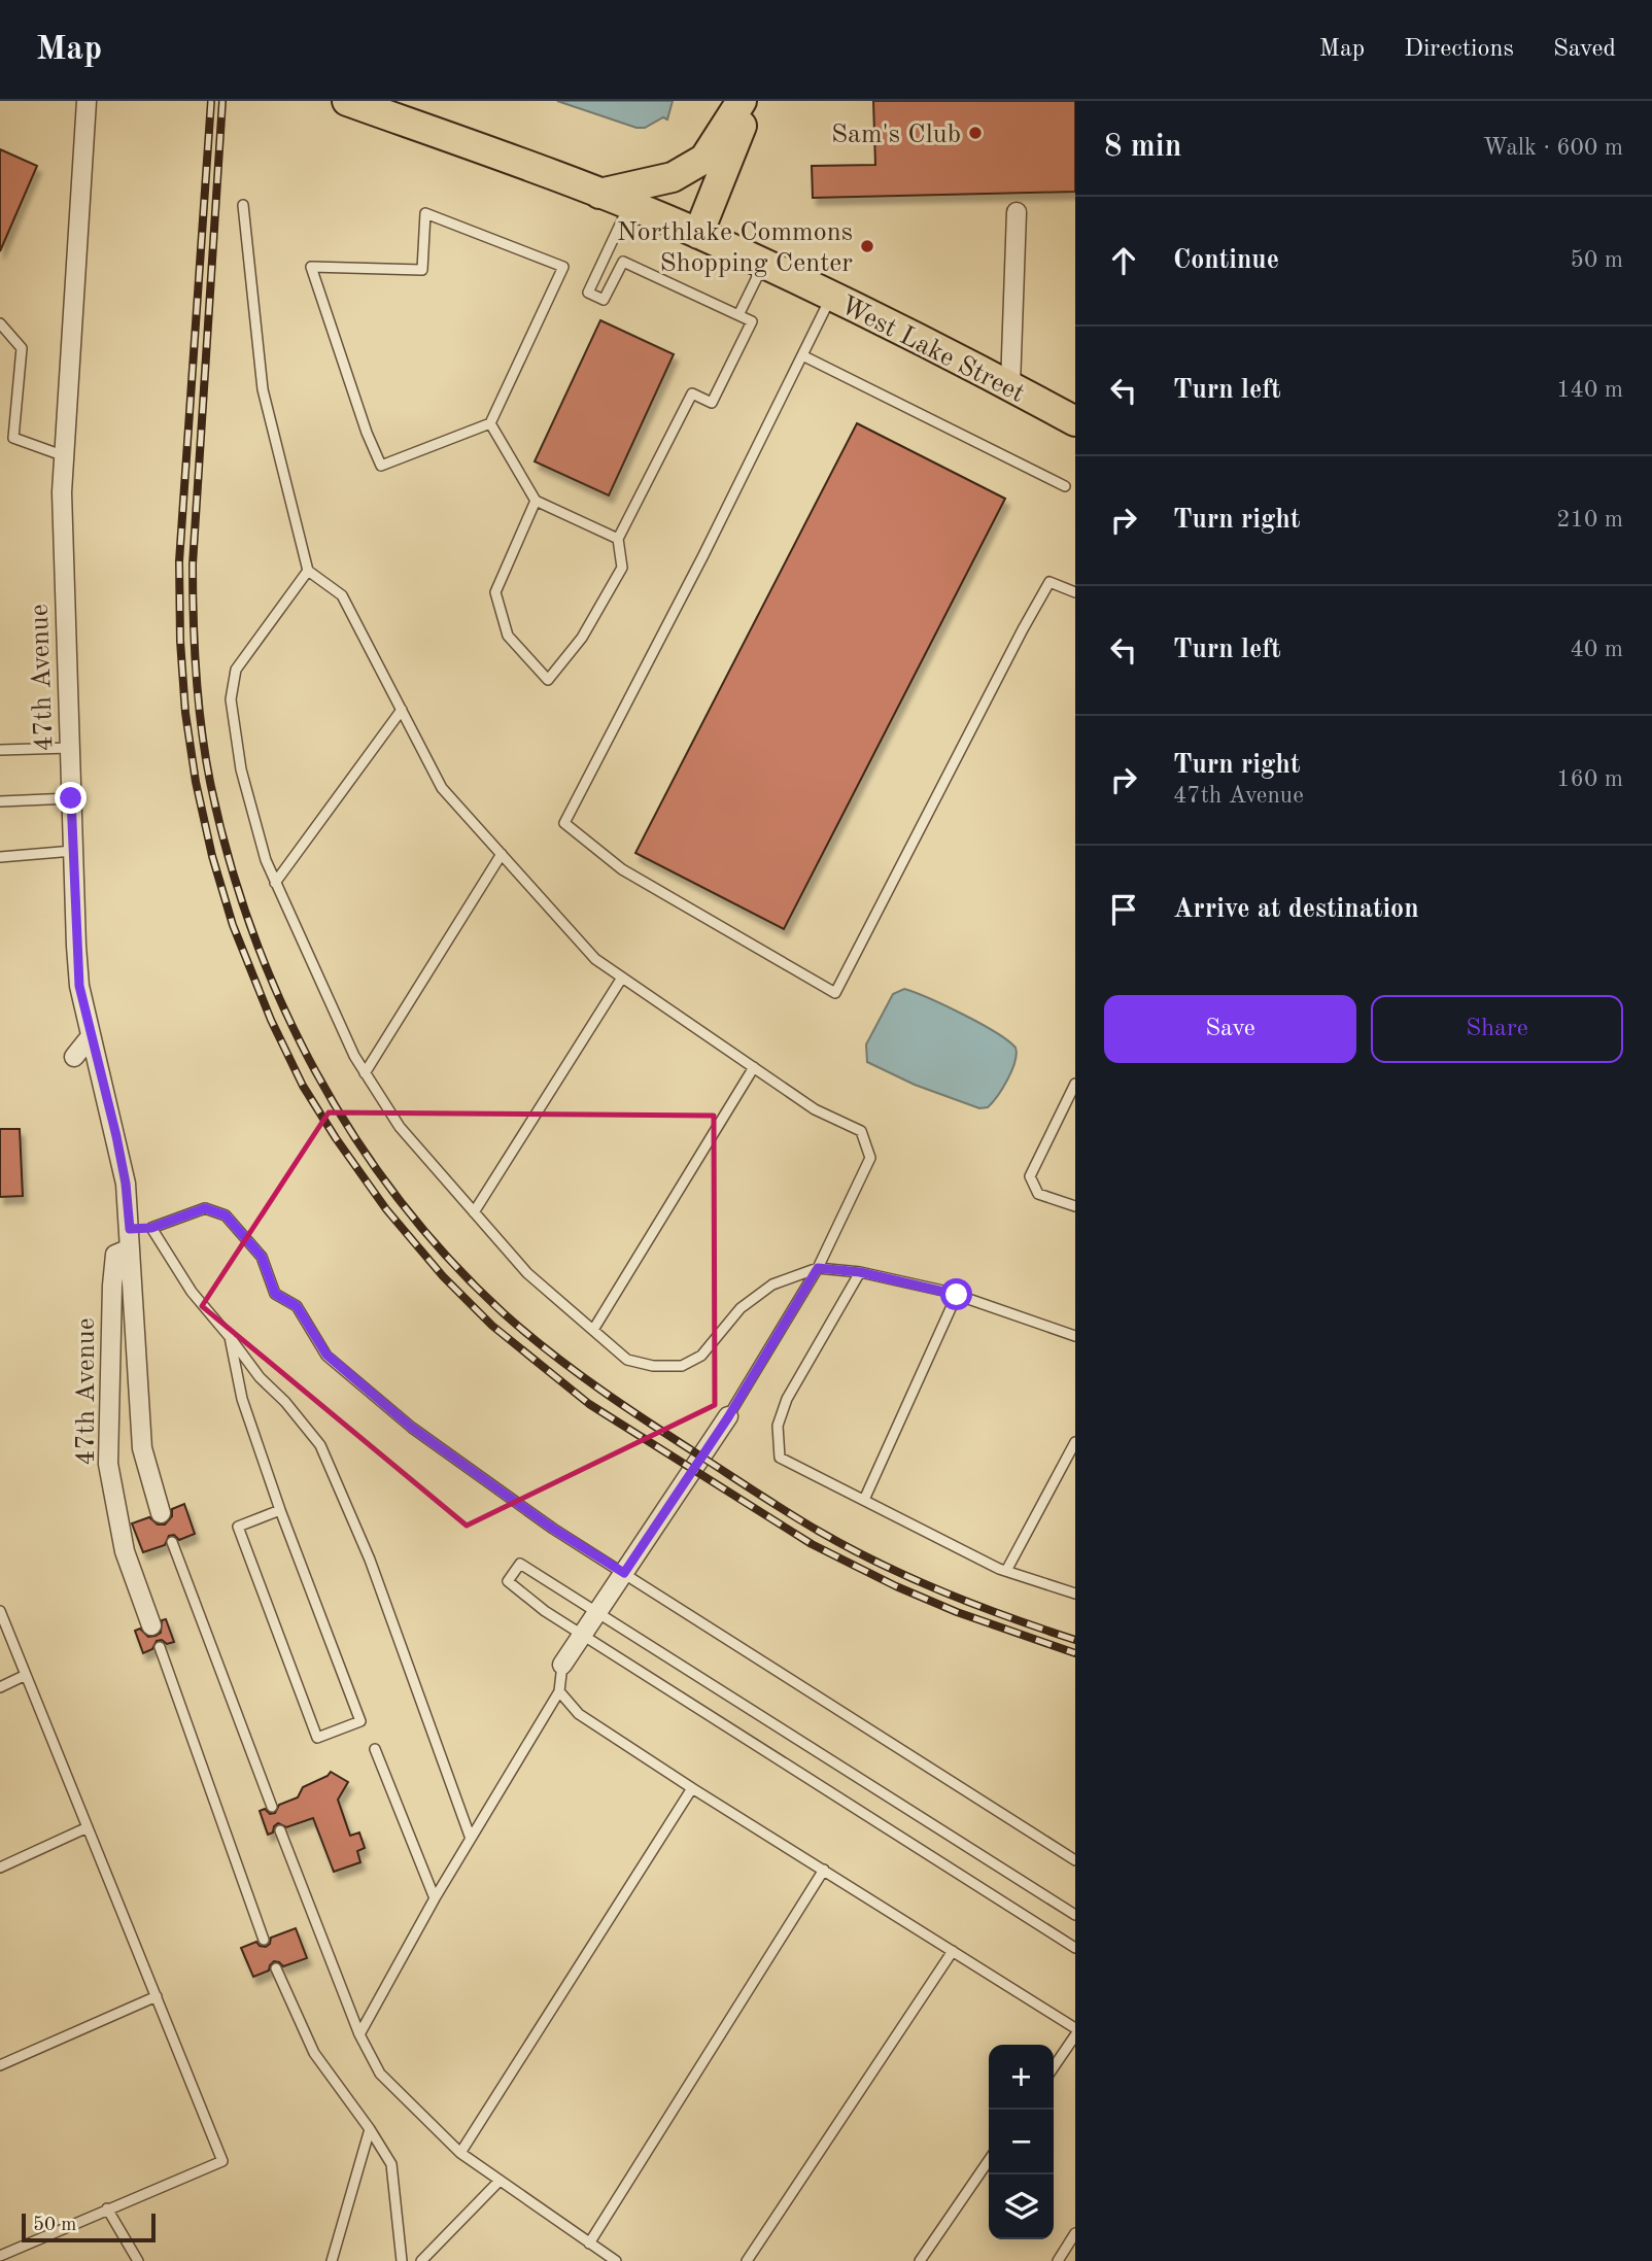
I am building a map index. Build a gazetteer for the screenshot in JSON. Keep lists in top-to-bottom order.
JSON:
{
  "streets": {
    "main road": ["West Lake Street"],
    "street": ["47th Avenue"]
  },
  "places": ["Sam's Club", "Northlake Commons Shopping Center"],
  "scale_bar": "50 m",
  "page": {
    "header": "Map",
    "nav": ["Map", "Directions", "Saved"],
    "heading": ["8 min", "Walk · 600 m"],
    "list": [
      ["Continue", "50 m"],
      ["Turn left", "140 m"],
      ["Turn right", "210 m"],
      ["Turn left", "40 m"],
      ["Turn right", "47th Avenue", "160 m"],
      "Arrive at destination"
    ],
    "buttons": ["Save", "Share"],
    "map_buttons": ["+", "−"],
    "scale": "50 m"
  }
}
